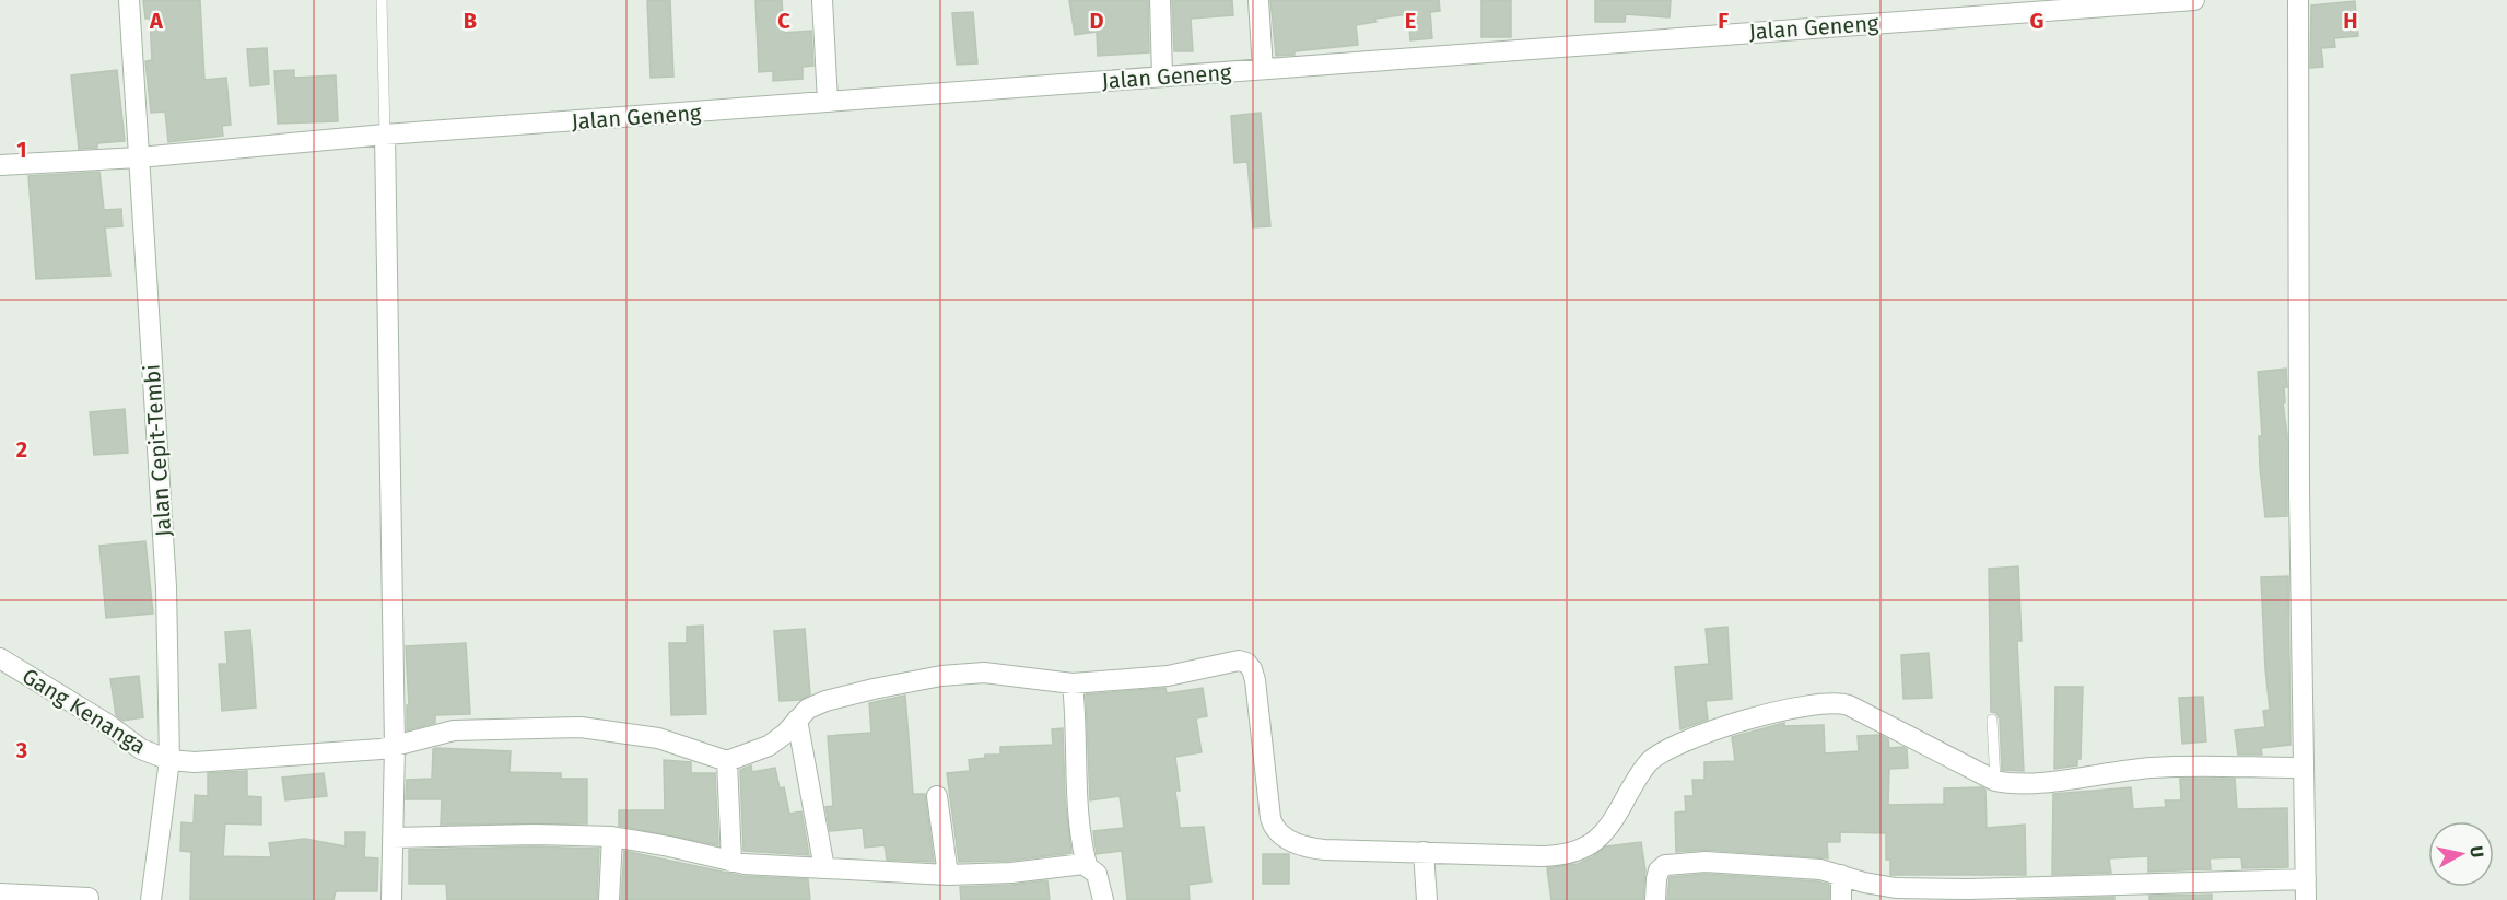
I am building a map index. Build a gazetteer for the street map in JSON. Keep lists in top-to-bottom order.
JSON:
{
  "streets": {
    "street": ["Jalan Geneng", "Jalan Cepit-Tembi", "Gang Kenanga"]
  },
  "crossings": [
    ["Jalan Geneng", "Jalan Cepit-Tembi"],
    ["Jalan Cepit-Tembi", "Gang Kenanga"]
  ],
  "north": "right",
  "grid": {
    "columns": [
      "A",
      "B",
      "C",
      "D",
      "E",
      "F",
      "G",
      "H"
    ],
    "rows": ["1", "2", "3"]
  }
}
